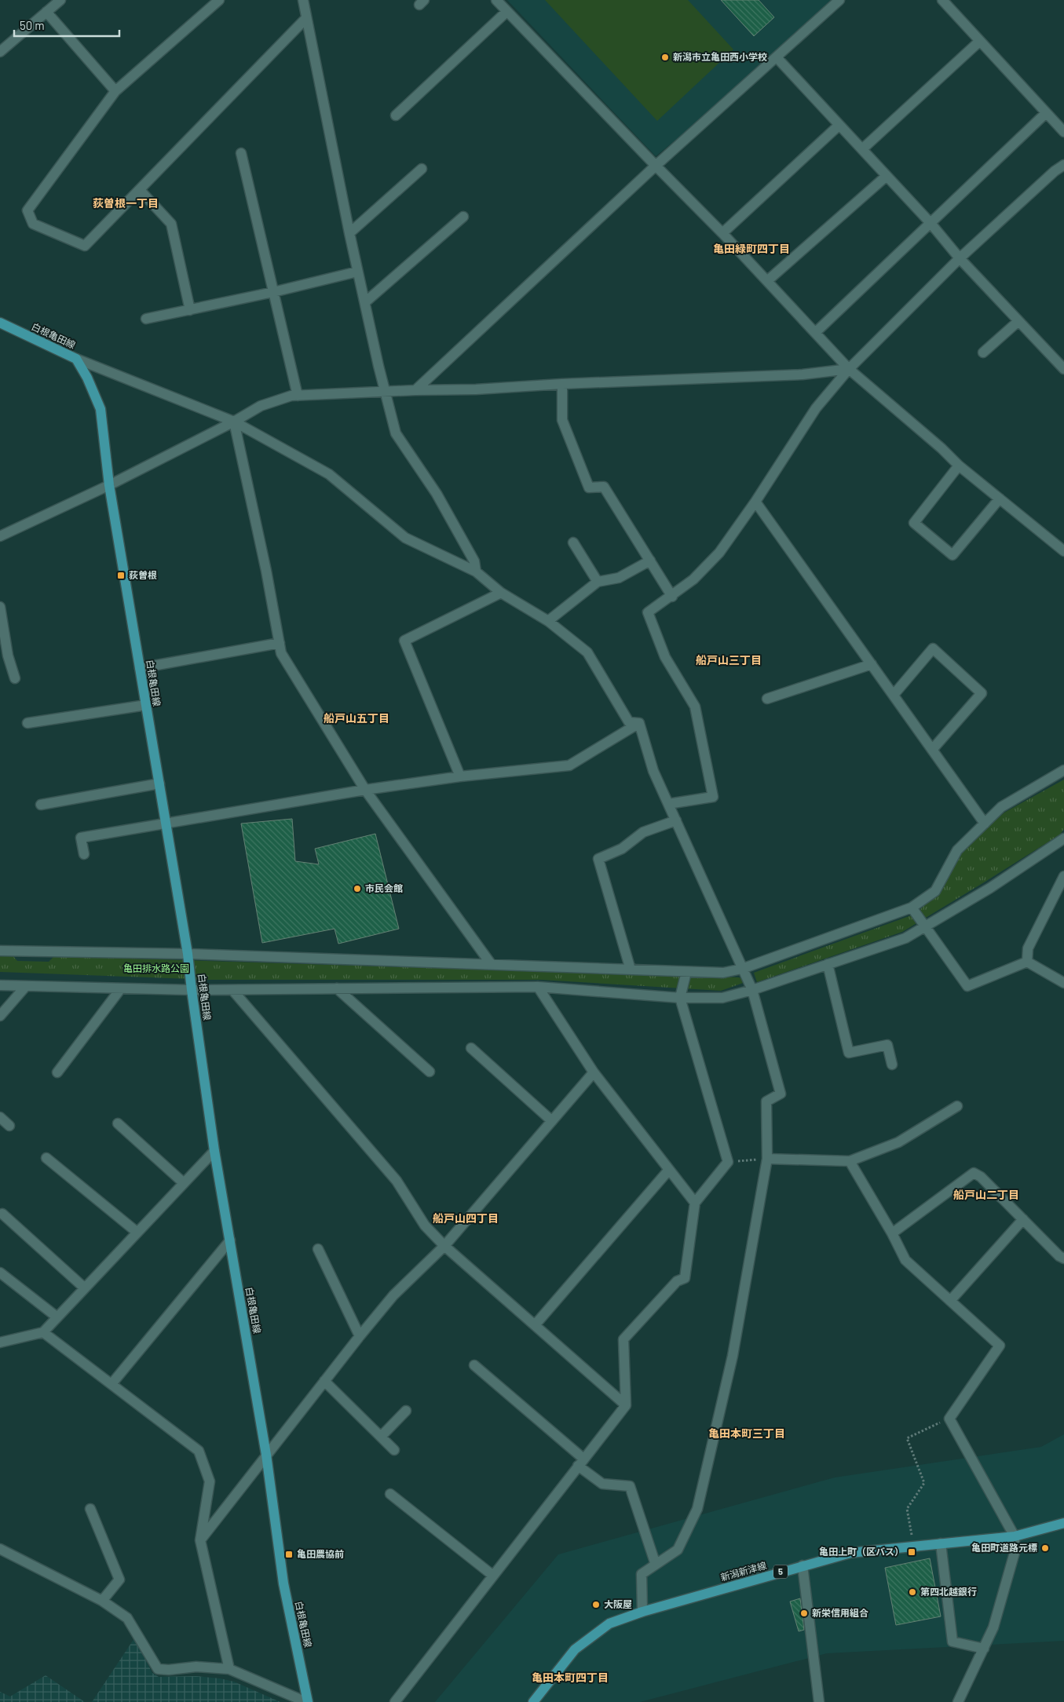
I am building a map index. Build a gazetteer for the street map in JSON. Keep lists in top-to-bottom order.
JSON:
{
  "streets": {
    "main road": ["白根亀田線", "新潟新津線", "5"]
  },
  "districts": [
    "荻曽根一丁目",
    "亀田緑町四丁目",
    "船戸山三丁目",
    "船戸山五丁目",
    "船戸山二丁目",
    "船戸山四丁目",
    "亀田本町三丁目",
    "亀田本町四丁目"
  ],
  "parks": ["亀田排水路公園"],
  "places": {
    "other": [
      "新潟市立亀田西小学校",
      "市民会館",
      "亀田町道路元標",
      "第四北越銀行",
      "大阪屋",
      "新栄信用組合"
    ],
    "transit": ["荻曽根", "亀田上町（区バス）", "亀田農協前"]
  },
  "scale_bar": "50 m"
}
